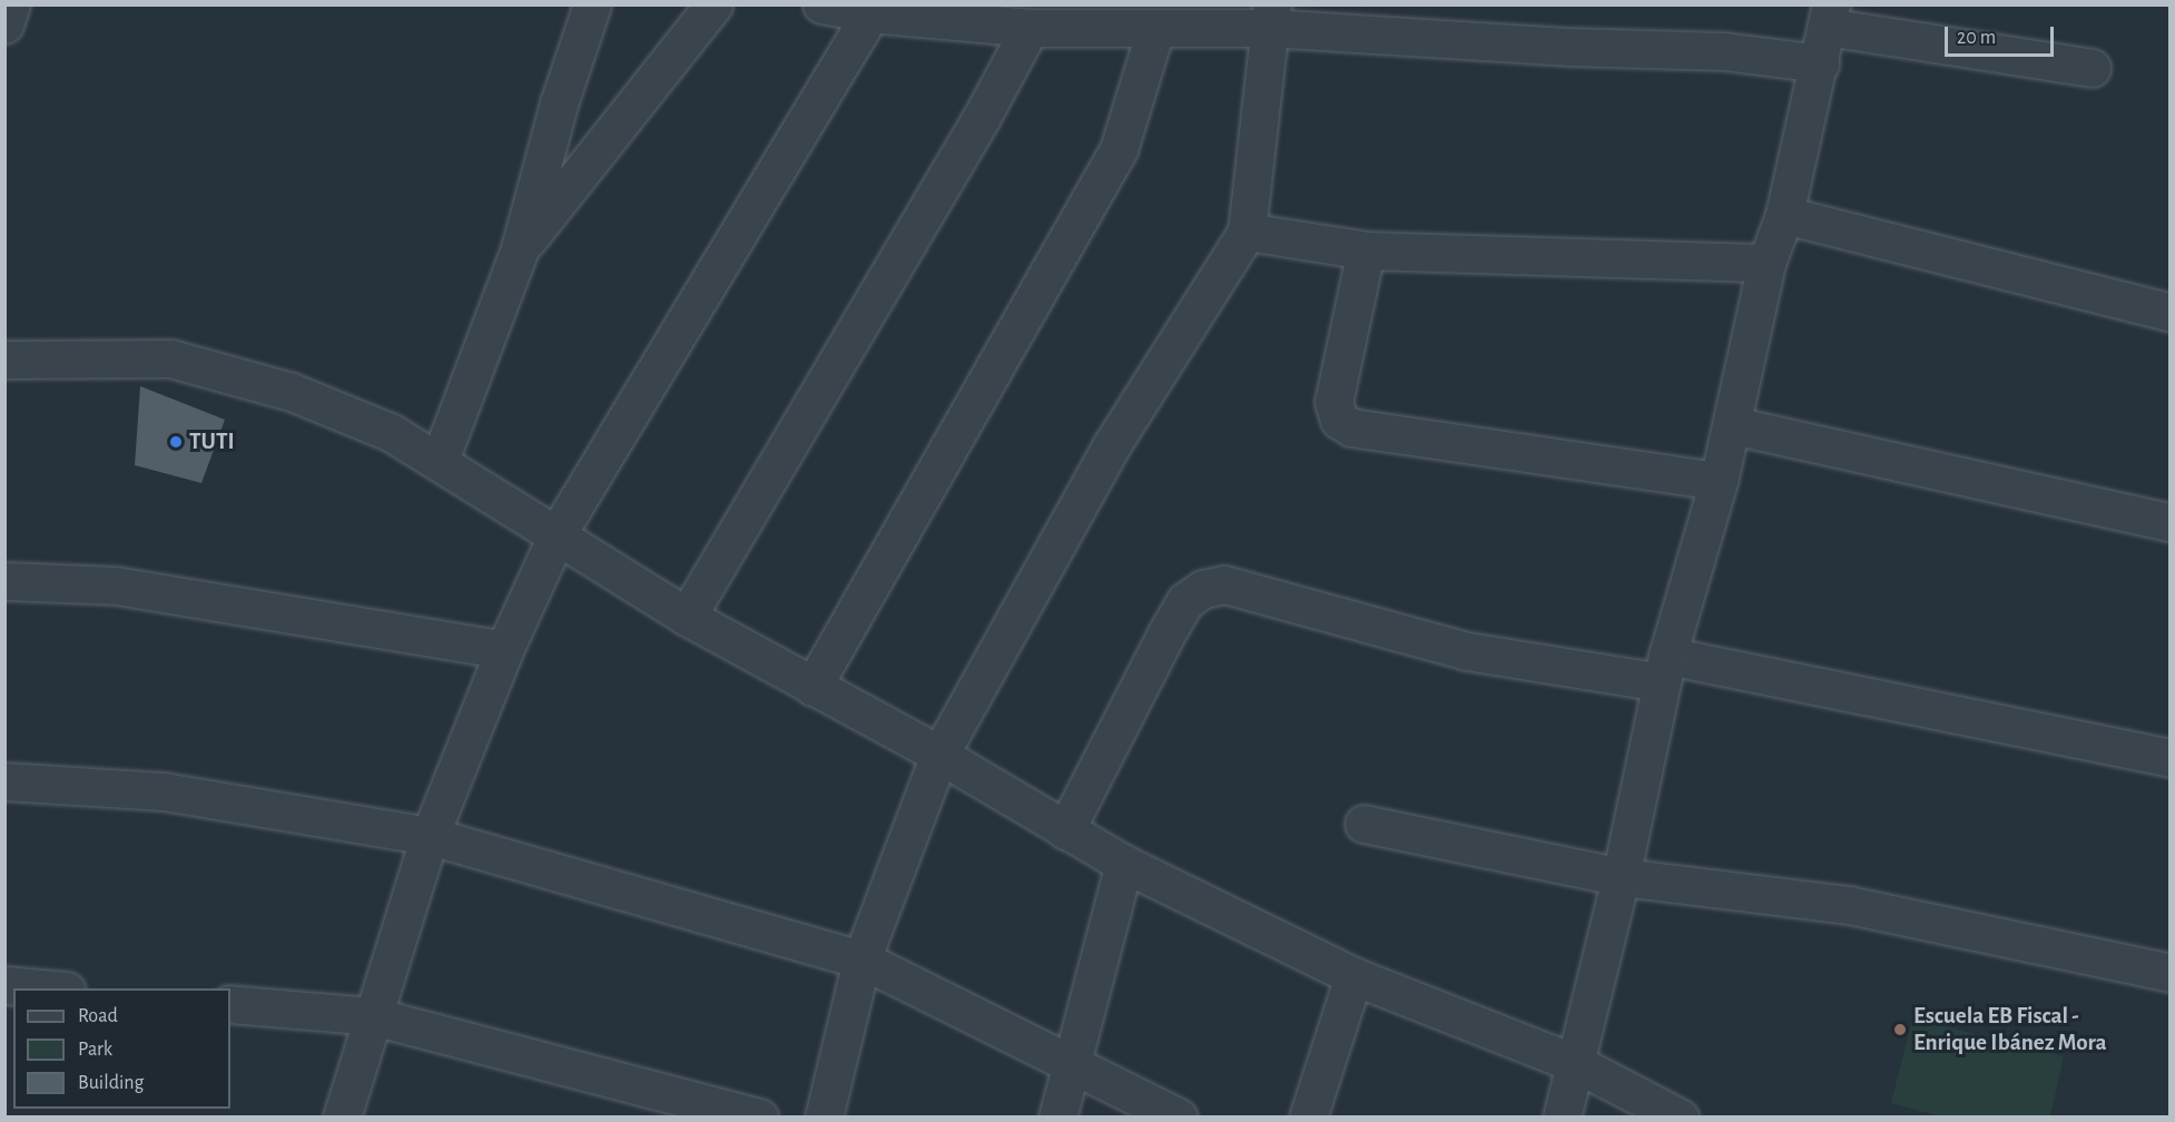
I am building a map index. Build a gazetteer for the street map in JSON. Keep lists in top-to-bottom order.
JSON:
{
  "places": ["TUTI", "Escuela EB Fiscal - Enrique Ibánez Mora"],
  "legend": ["Road", "Park", "Building"],
  "scale_bar": "20 m"
}
